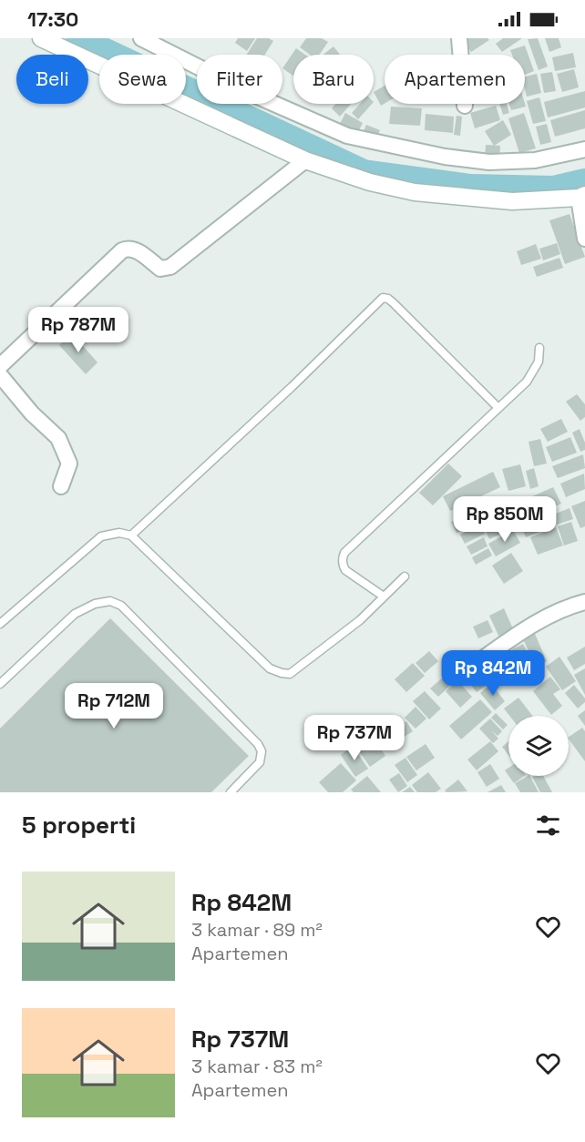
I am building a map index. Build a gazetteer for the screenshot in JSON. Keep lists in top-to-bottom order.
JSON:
{
  "page": {
    "status": "17:30",
    "chip": [
      "Beli",
      "Sewa",
      "Filter",
      "Baru",
      "Apartemen"
    ],
    "price": [
      "Rp 787M",
      "Rp 850M",
      "Rp 842M",
      "Rp 712M",
      "Rp 737M"
    ],
    "heading": "5 properti",
    "list": [
      {
        "name": "Rp 842M",
        "note": "3 kamar · 89 m² · Apartemen"
      },
      {
        "name": "Rp 737M",
        "note": "3 kamar · 83 m² · Apartemen"
      }
    ]
  }
}
